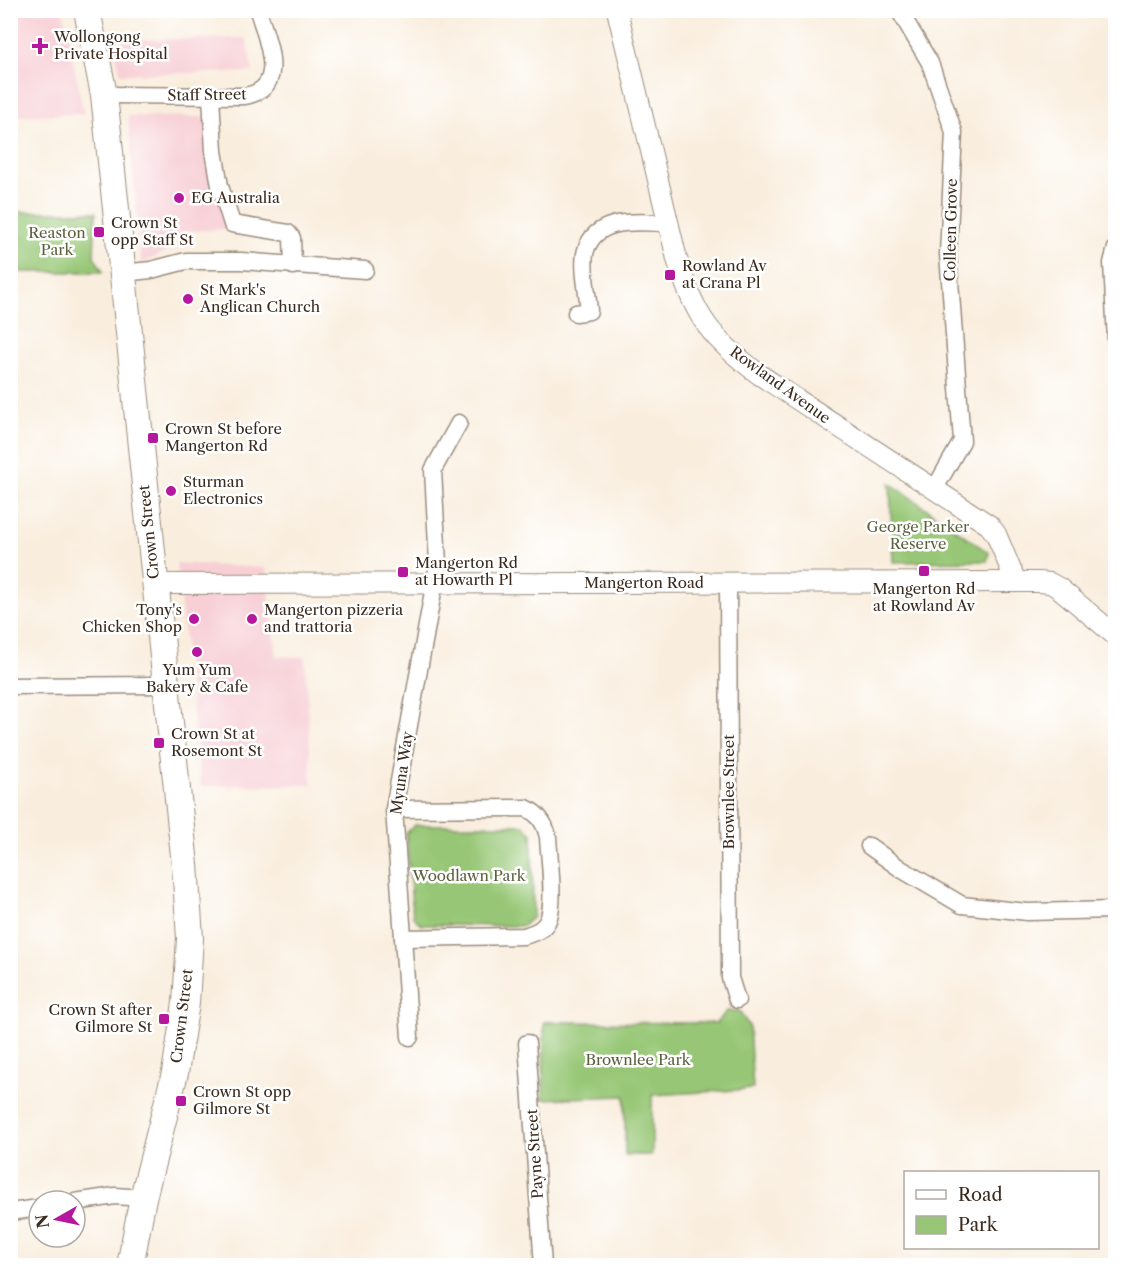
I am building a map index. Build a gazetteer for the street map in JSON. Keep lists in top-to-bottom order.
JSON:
{
  "streets": {
    "main road": ["Crown Street"],
    "street": [
      "Staff Street",
      "Colleen Grove",
      "Rowland Avenue",
      "Mangerton Road",
      "Myuna Way",
      "Brownlee Street",
      "Payne Street"
    ]
  },
  "crossings": [
    ["Staff Street", "Crown Street"],
    ["Colleen Grove", "Rowland Avenue"],
    ["Rowland Avenue", "Mangerton Road"],
    ["Crown Street", "Mangerton Road"],
    ["Mangerton Road", "Myuna Way"],
    ["Mangerton Road", "Brownlee Street"]
  ],
  "parks": [
    "Reaston Park",
    "George Parker Reserve",
    "Woodlawn Park",
    "Brownlee Park"
  ],
  "places": {
    "health": ["Wollongong Private Hospital"],
    "other": [
      "EG Australia",
      "St Mark's Anglican Church",
      "Sturman Electronics",
      "Tony's Chicken Shop",
      "Mangerton pizzeria and trattoria",
      "Yum Yum Bakery & Cafe"
    ],
    "transit": [
      "Crown St opp Staff St",
      "Rowland Av at Crana Pl",
      "Crown St before Mangerton Rd",
      "Mangerton Rd at Rowland Av",
      "Mangerton Rd at Howarth Pl",
      "Crown St at Rosemont St",
      "Crown St after Gilmore St",
      "Crown St opp Gilmore St"
    ]
  },
  "legend": ["Road", "Park"],
  "north": "left"
}
